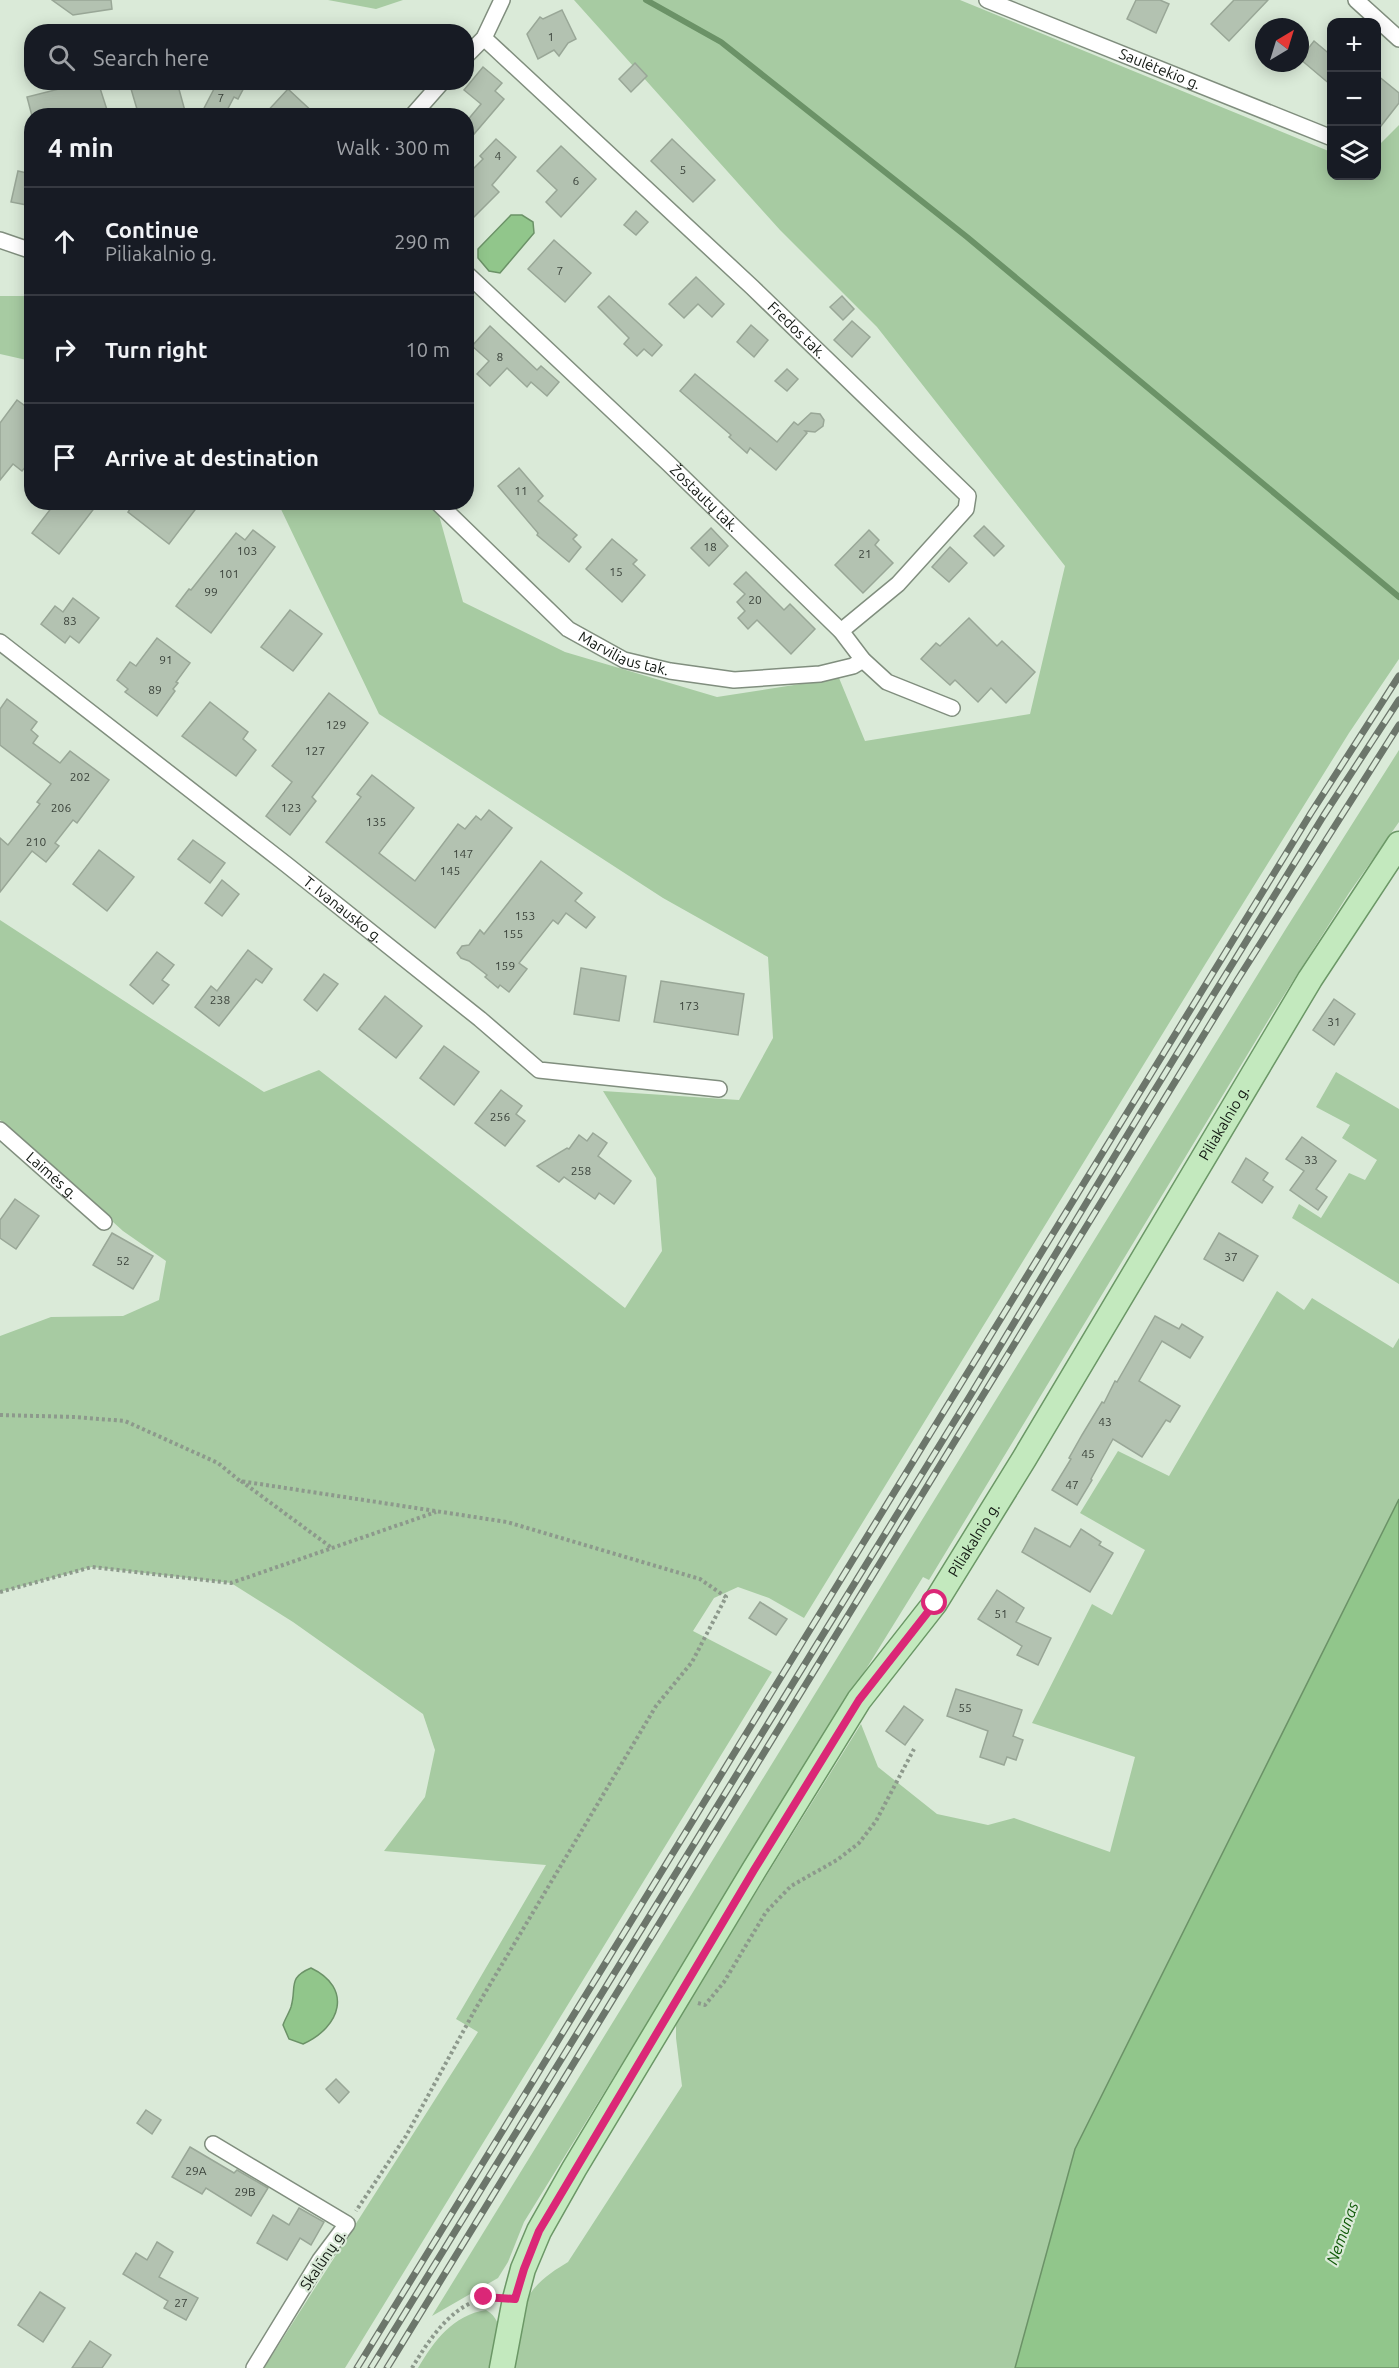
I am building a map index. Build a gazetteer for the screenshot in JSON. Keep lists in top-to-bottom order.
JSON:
{
  "streets": {
    "main road": ["Piliakalnio g."],
    "street": [
      "Saulėtekio g.",
      "Fredos tak.",
      "Žostautų tak.",
      "Marviliaus tak.",
      "T. Ivanausko g.",
      "Laimės g.",
      "Skalūnų g."
    ]
  },
  "crossings": [
    ["Fredos tak.", "Žostautų tak."],
    ["Žostautų tak.", "Marviliaus tak."]
  ],
  "water": ["Nemunas"],
  "house_numbers": [
    "1",
    "7",
    "4",
    "5",
    "6",
    "7",
    "8",
    "11",
    "18",
    "103",
    "21",
    "15",
    "101",
    "99",
    "20",
    "83",
    "91",
    "89",
    "129",
    "127",
    "202",
    "206",
    "123",
    "135",
    "210",
    "147",
    "145",
    "153",
    "155",
    "159",
    "238",
    "173",
    "31",
    "256",
    "33",
    "258",
    "37",
    "52",
    "43",
    "45",
    "47",
    "51",
    "55",
    "29A",
    "29B",
    "27"
  ],
  "north": "top right",
  "page": {
    "map_buttons": ["+", "−"],
    "search": "Search here",
    "heading": ["4 min", "Walk · 300 m"],
    "list": [
      ["Continue", "Piliakalnio g.", "290 m"],
      ["Turn right", "10 m"],
      "Arrive at destination"
    ]
  }
}
